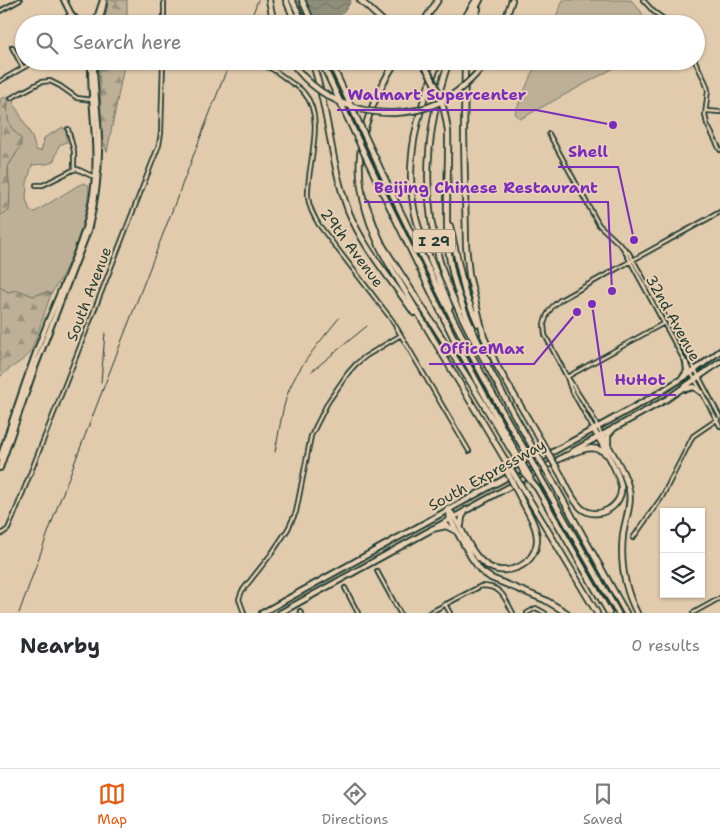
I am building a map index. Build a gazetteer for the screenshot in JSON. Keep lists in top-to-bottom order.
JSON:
{
  "streets": {
    "highway": ["I 29"],
    "main road": ["South Expressway"],
    "street": ["29th Avenue", "South Avenue", "32nd Avenue"]
  },
  "crossings": [
    ["32nd Avenue", "South Expressway"]
  ],
  "places": [
    "Walmart Supercenter",
    "Shell",
    "Beijing Chinese Restaurant",
    "HuHot",
    "OfficeMax"
  ],
  "page": {
    "search": "Search here",
    "heading": ["Nearby", "0 results"],
    "nav": ["Map", "Directions", "Saved"]
  }
}
